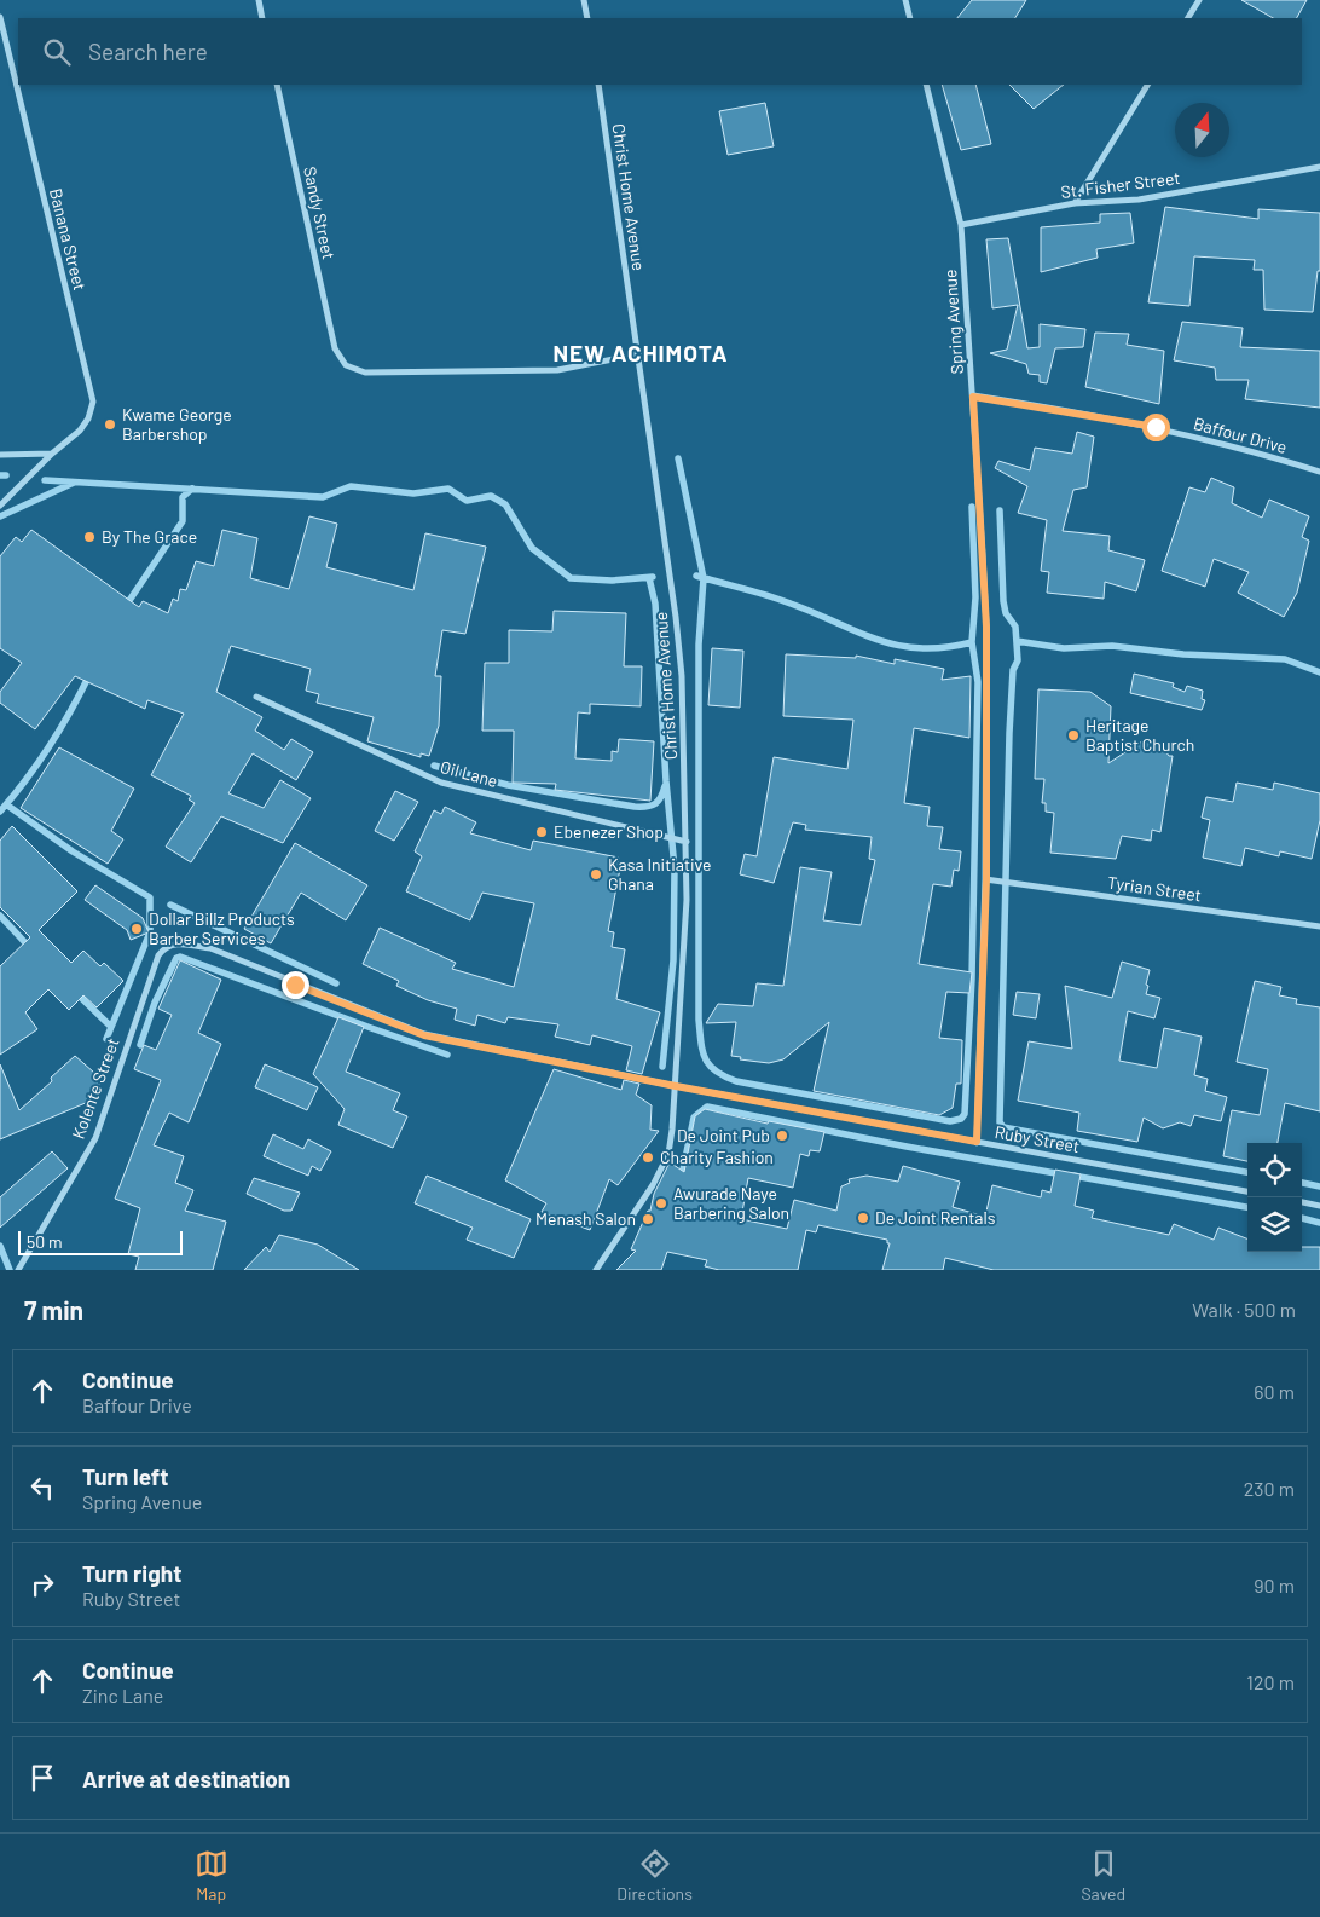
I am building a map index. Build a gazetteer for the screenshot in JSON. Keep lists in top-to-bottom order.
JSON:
{
  "streets": {
    "street": [
      "St. Fisher Street",
      "Christ Home Avenue",
      "Sandy Street",
      "Banana Street",
      "Spring Avenue",
      "Baffour Drive",
      "Oil Lane",
      "Tyrian Street",
      "Kolente Street",
      "Ruby Street"
    ]
  },
  "crossings": [
    ["St. Fisher Street", "Spring Avenue"],
    ["Christ Home Avenue", "Sandy Street"],
    ["Christ Home Avenue", "Oil Lane"],
    ["Christ Home Avenue", "Ruby Street"],
    ["Spring Avenue", "Baffour Drive"],
    ["Spring Avenue", "Tyrian Street"],
    ["Spring Avenue", "Ruby Street"],
    ["Kolente Street", "Ruby Street"]
  ],
  "districts": ["NEW ACHIMOTA"],
  "places": [
    "Kwame George Barbershop",
    "By The Grace",
    "Heritage Baptist Church",
    "Ebenezer Shop",
    "Kasa Initiative Ghana",
    "Dollar Billz Products Barber Services",
    "De Joint Pub",
    "Charity Fashion",
    "Awurade Naye Barbering Salon",
    "De Joint Rentals",
    "Menash Salon"
  ],
  "scale_bar": "50 m",
  "north": "top",
  "page": {
    "search": "Search here",
    "scale": "50 m",
    "heading": ["7 min", "Walk · 500 m"],
    "list": [
      ["Continue", "Baffour Drive", "60 m"],
      ["Turn left", "Spring Avenue", "230 m"],
      ["Turn right", "Ruby Street", "90 m"],
      ["Continue", "Zinc Lane", "120 m"],
      "Arrive at destination"
    ],
    "nav": ["Map", "Directions", "Saved"]
  }
}
